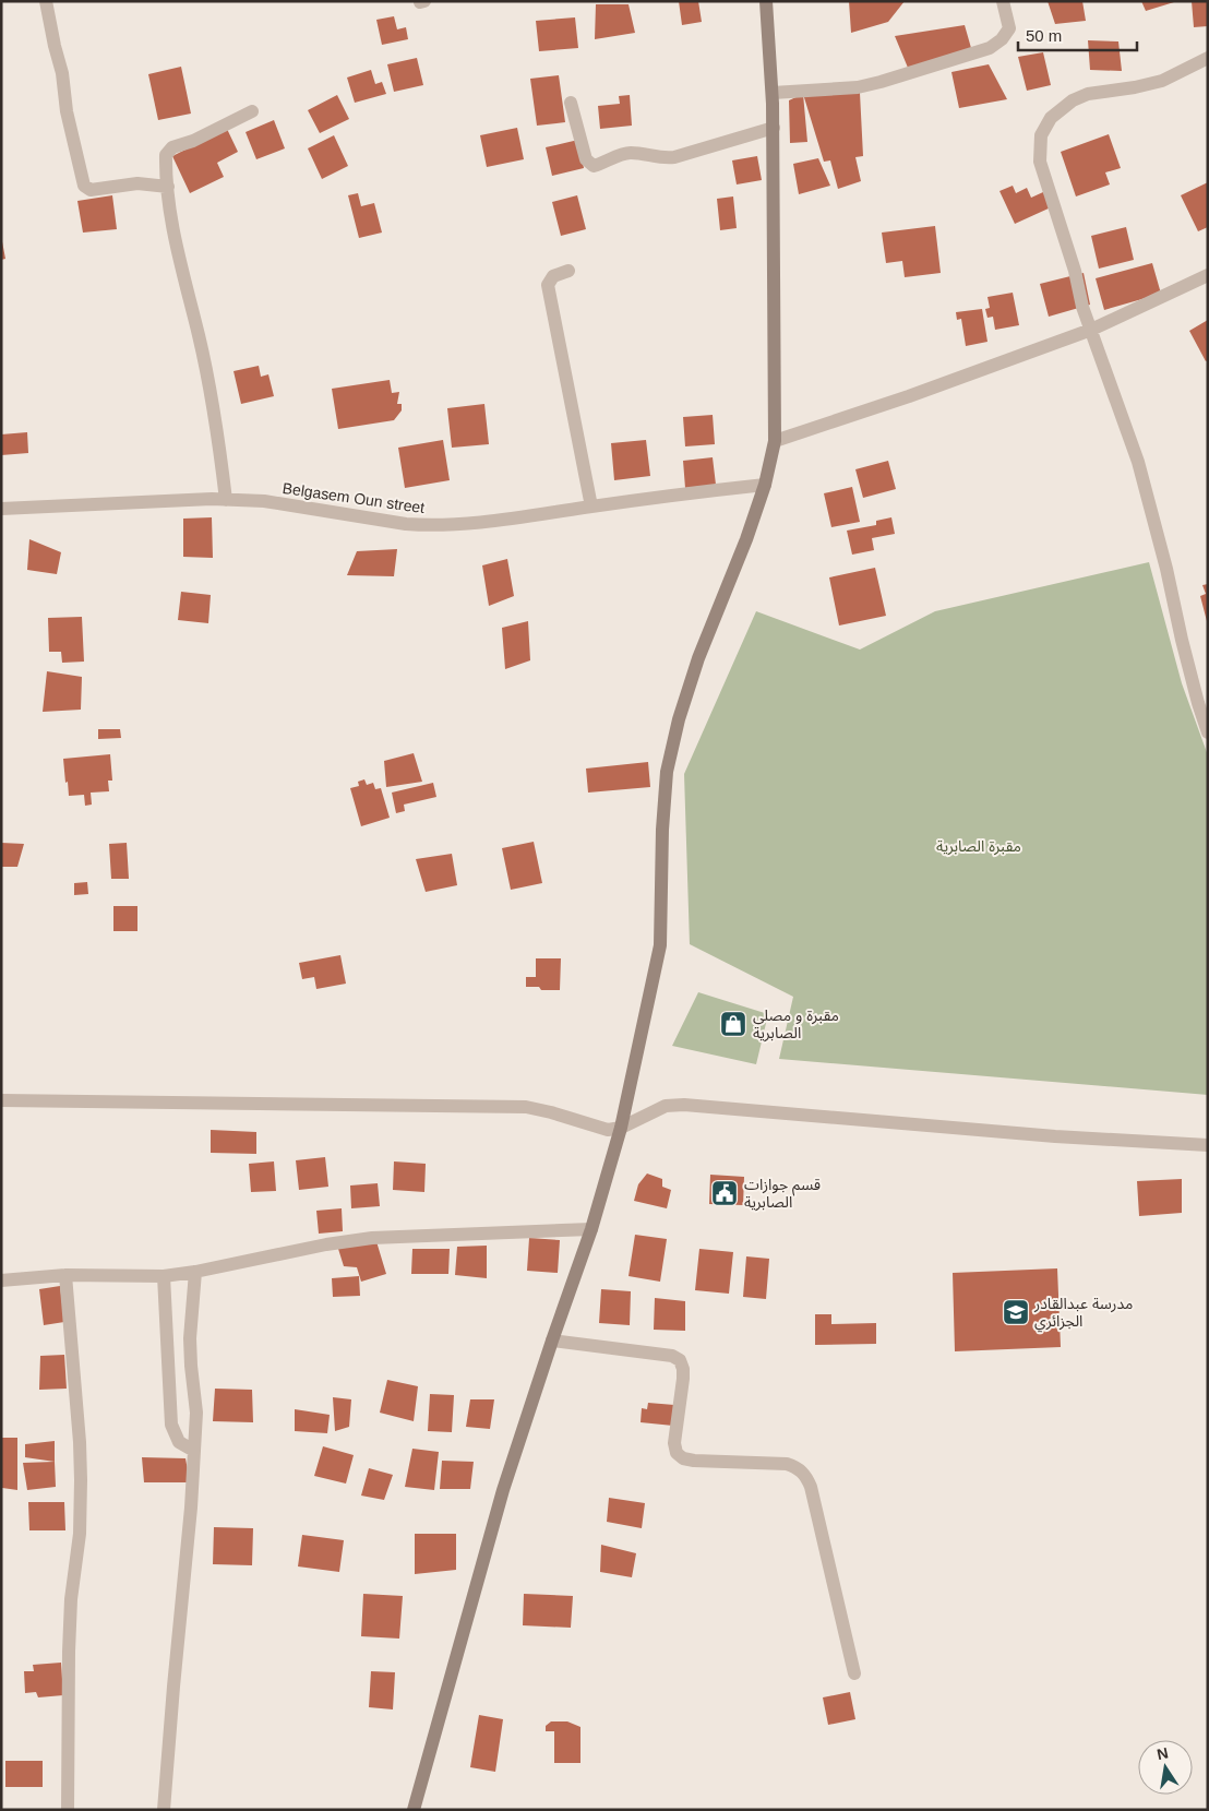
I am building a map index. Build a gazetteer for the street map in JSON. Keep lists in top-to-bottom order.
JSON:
{
  "streets": {
    "street": ["Belgasem Oun street"]
  },
  "parks": ["مقبرة الصابرية"],
  "places": {
    "shop": ["مقبرة و مصلى الصابرية"],
    "public building": ["قسم جوازات الصابرية"],
    "school or university": ["مدرسة عبدالقادر الجزائري"]
  },
  "scale_bar": "50 m",
  "north": "top"
}
